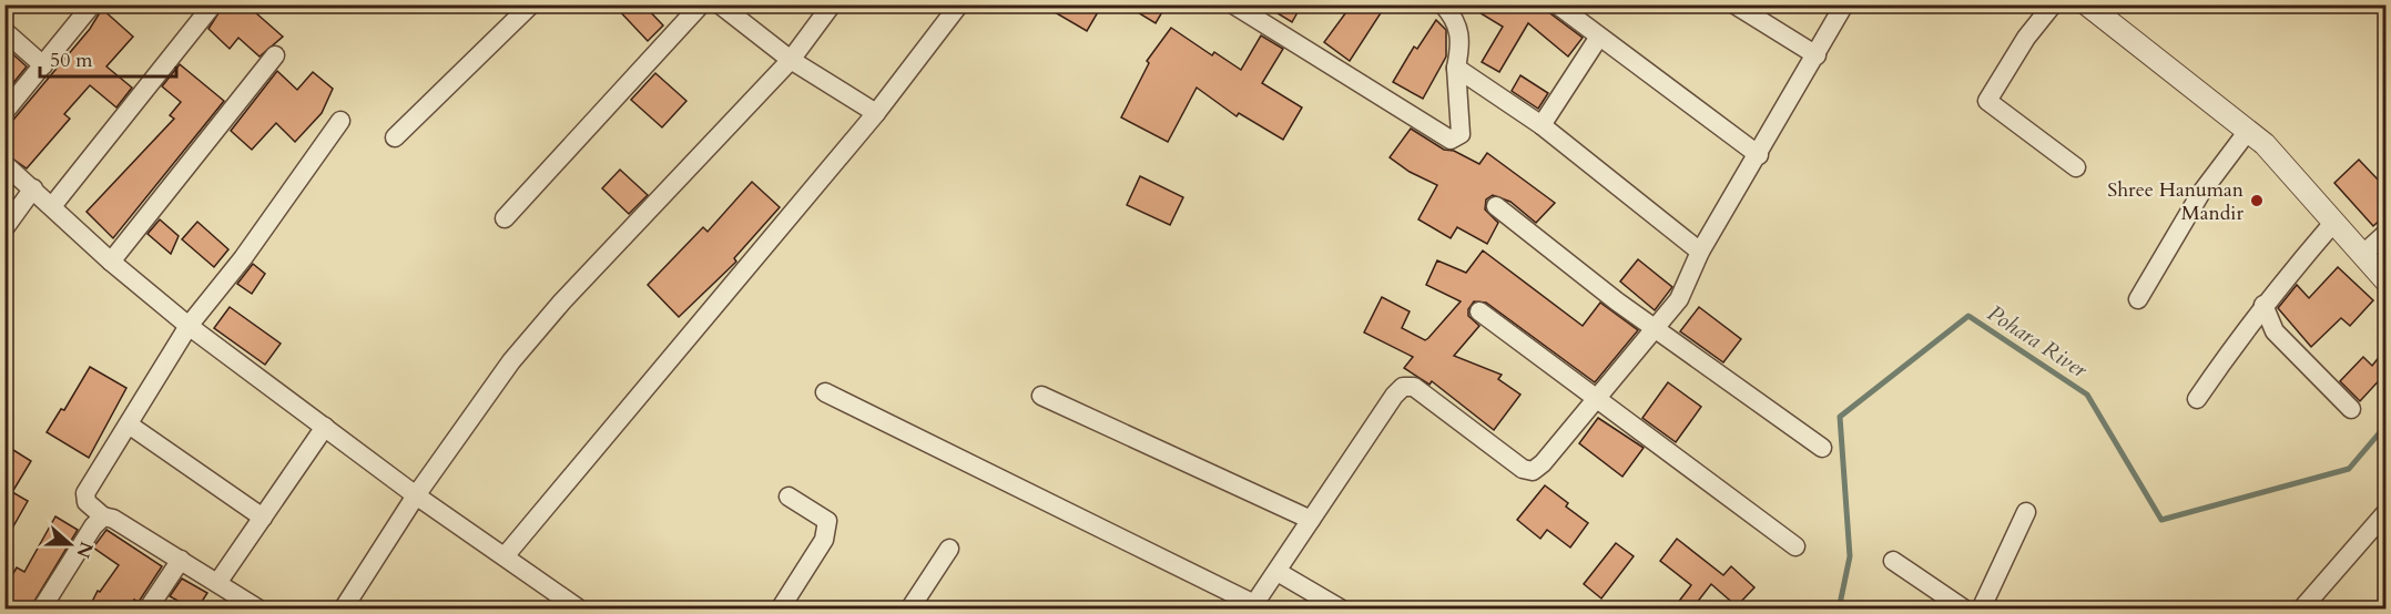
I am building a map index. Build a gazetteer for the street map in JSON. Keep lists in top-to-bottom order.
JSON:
{
  "water": ["Pohara River"],
  "places": ["Shree Hanuman Mandir"],
  "scale_bar": "50 m",
  "north": "right"
}
